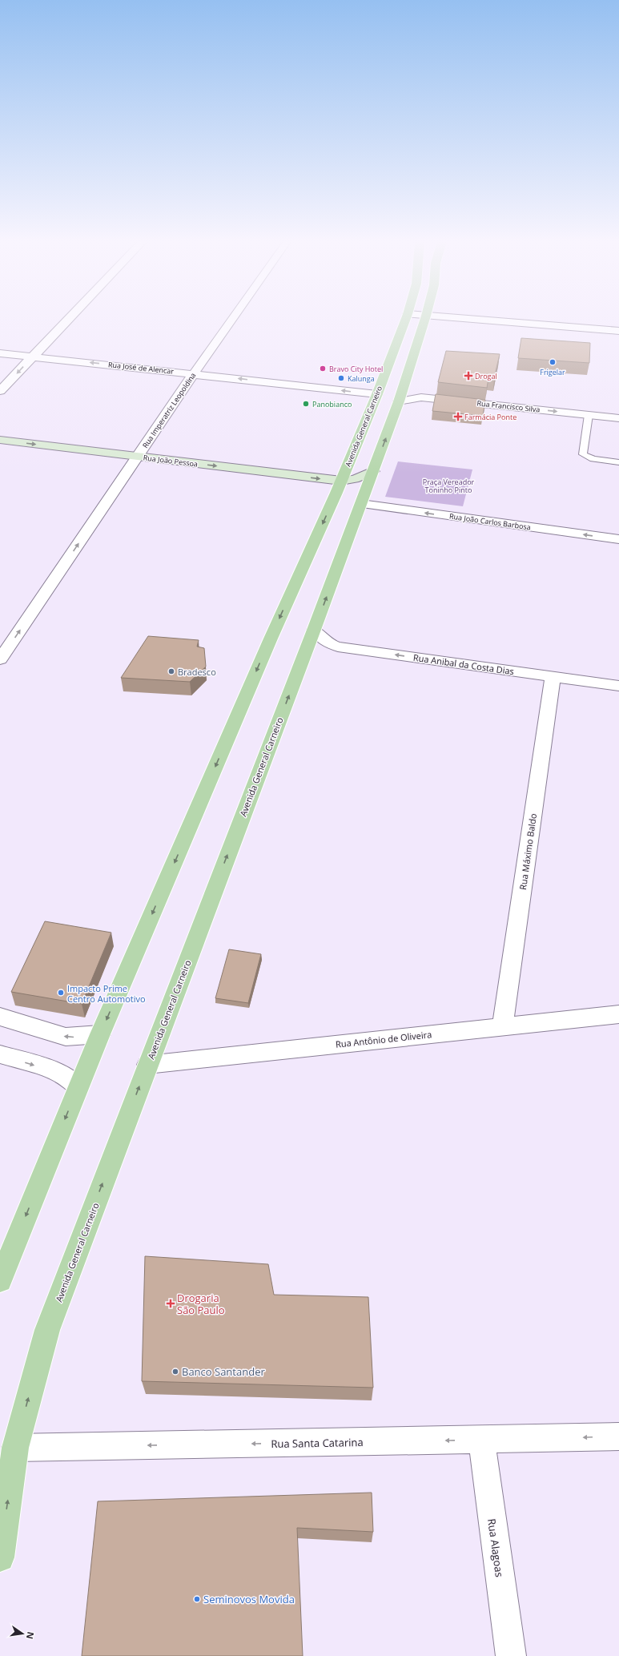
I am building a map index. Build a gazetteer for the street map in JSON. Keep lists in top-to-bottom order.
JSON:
{
  "streets": {
    "main road": ["Avenida General Carneiro", "Rua João Pessoa"],
    "street": [
      "Rua José de Alencar",
      "Rua Francisco Silva",
      "Rua Imperatriz Leopoldina",
      "Rua João Carlos Barbosa",
      "Rua Anibal da Costa Dias",
      "Rua Máximo Baldo",
      "Rua Antônio de Oliveira",
      "Rua Santa Catarina",
      "Rua Alagoas"
    ]
  },
  "crossings": [
    ["Rua José de Alencar", "Rua Imperatriz Leopoldina"],
    ["Rua José de Alencar", "Avenida General Carneiro"],
    ["Rua Francisco Silva", "Avenida General Carneiro"],
    ["Rua Imperatriz Leopoldina", "Rua João Pessoa"],
    ["Avenida General Carneiro", "Rua João Pessoa"],
    ["Avenida General Carneiro", "Rua João Carlos Barbosa"],
    ["Avenida General Carneiro", "Rua Anibal da Costa Dias"],
    ["Avenida General Carneiro", "Rua Antônio de Oliveira"],
    ["Avenida General Carneiro", "Rua Santa Catarina"],
    ["Rua Anibal da Costa Dias", "Rua Máximo Baldo"],
    ["Rua Máximo Baldo", "Rua Antônio de Oliveira"],
    ["Rua Santa Catarina", "Rua Alagoas"]
  ],
  "one_way": [
    "Rua José de Alencar",
    "Rua Imperatriz Leopoldina",
    "Rua João Pessoa",
    "Rua João Carlos Barbosa",
    "Rua Anibal da Costa Dias",
    "Rua Santa Catarina"
  ],
  "parks": ["Praça Vereador Toninho Pinto"],
  "places": {
    "other": [
      "Frigelar",
      "Bravo City Hotel",
      "Kalunga",
      "Panobianco",
      "Bradesco",
      "Impacto Prime Centro Automotivo",
      "Banco Santander",
      "Seminovos Movida"
    ],
    "health": ["Drogal", "Farmácia Ponte", "Drogaria São Paulo"]
  },
  "north": "right"
}
